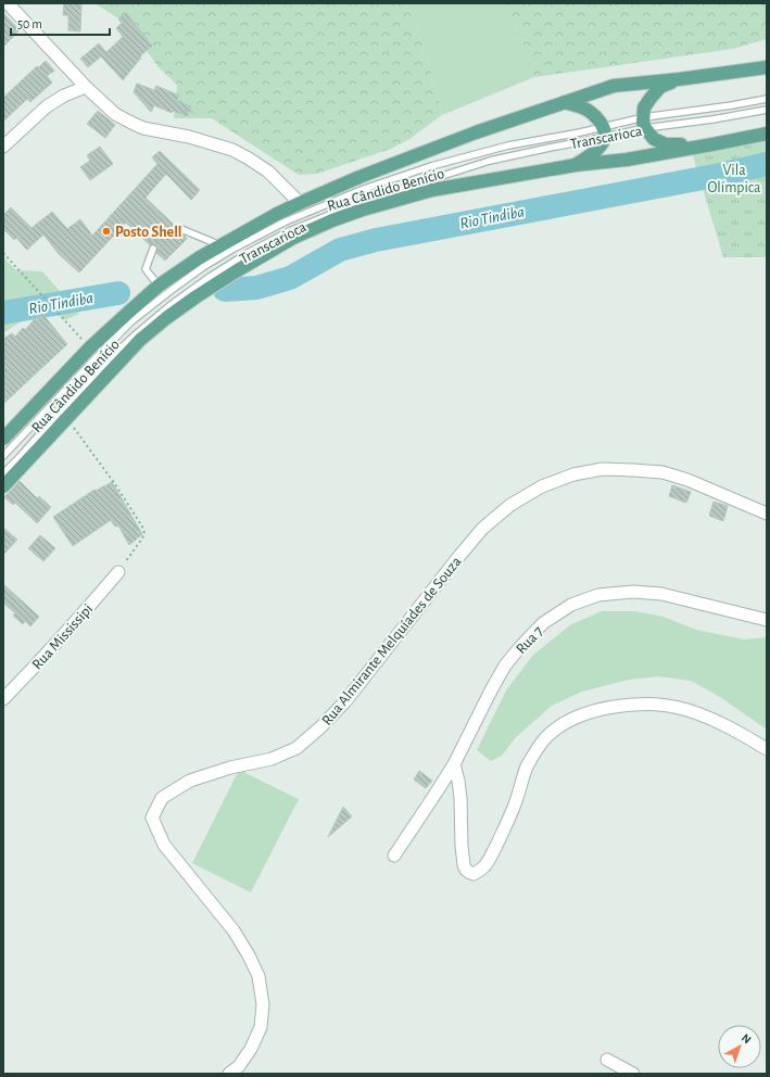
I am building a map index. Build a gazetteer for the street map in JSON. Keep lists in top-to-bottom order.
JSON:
{
  "streets": {
    "main road": ["Rua Cândido Benício"],
    "street": ["Rua Mississipi", "Rua 7", "Rua Almirante Melquíades de Souza"],
    "lane": ["Transcarioca"]
  },
  "water": ["Rio Tindiba"],
  "parks": ["Vila Olímpica"],
  "places": ["Posto Shell"],
  "scale_bar": "50 m",
  "north": "top right"
}
